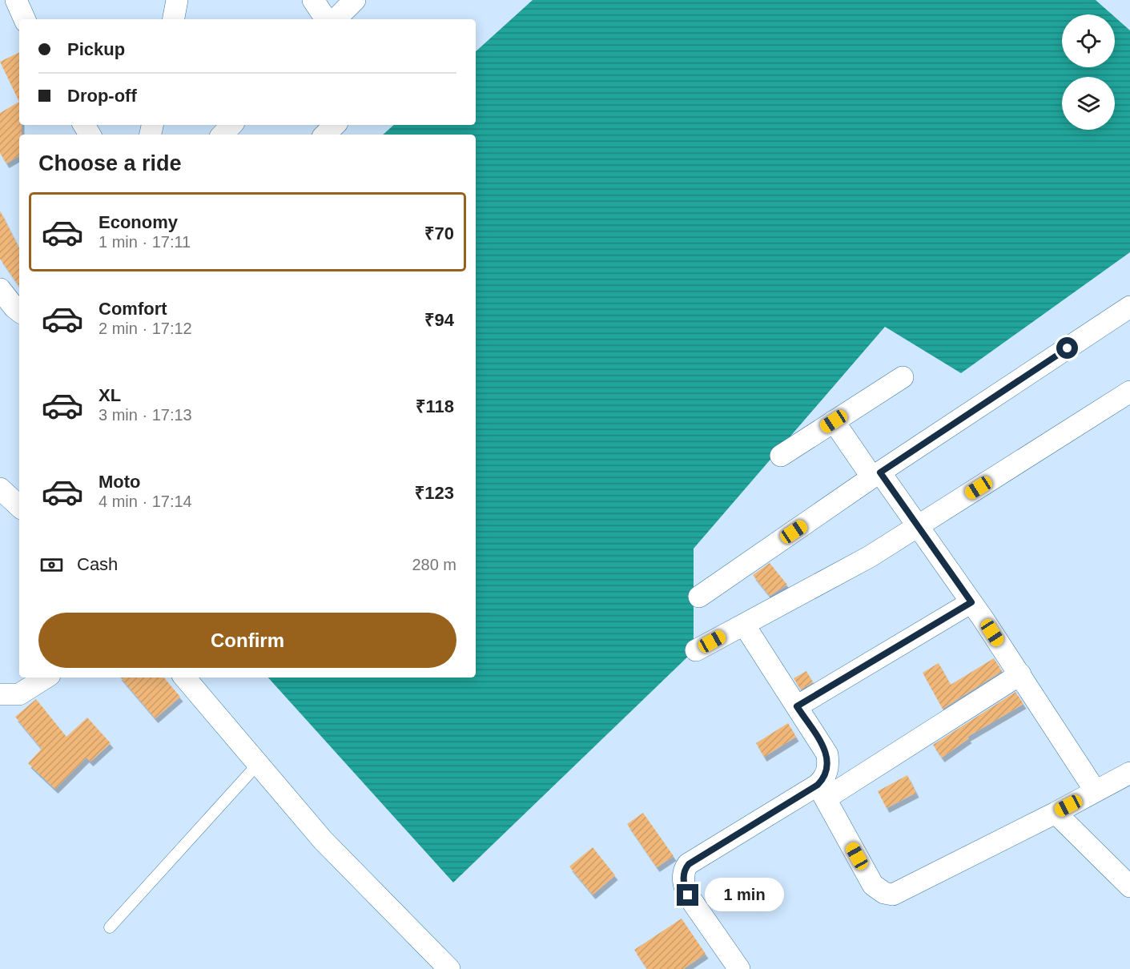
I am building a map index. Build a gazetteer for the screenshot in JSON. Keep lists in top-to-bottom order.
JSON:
{
  "page": {
    "banner": ["Pickup", "Drop-off"],
    "heading": "Choose a ride",
    "list": [
      {
        "name": "Economy",
        "note": "1 min · 17:11",
        "value": "₹70"
      },
      {
        "name": "Comfort",
        "note": "2 min · 17:12",
        "value": "₹94"
      },
      {
        "name": "XL",
        "note": "3 min · 17:13",
        "value": "₹118"
      },
      {
        "name": "Moto",
        "note": "4 min · 17:14",
        "value": "₹123"
      }
    ],
    "pay": ["Cash", "280 m"],
    "buttons": "Confirm",
    "bubble": "1 min"
  }
}
